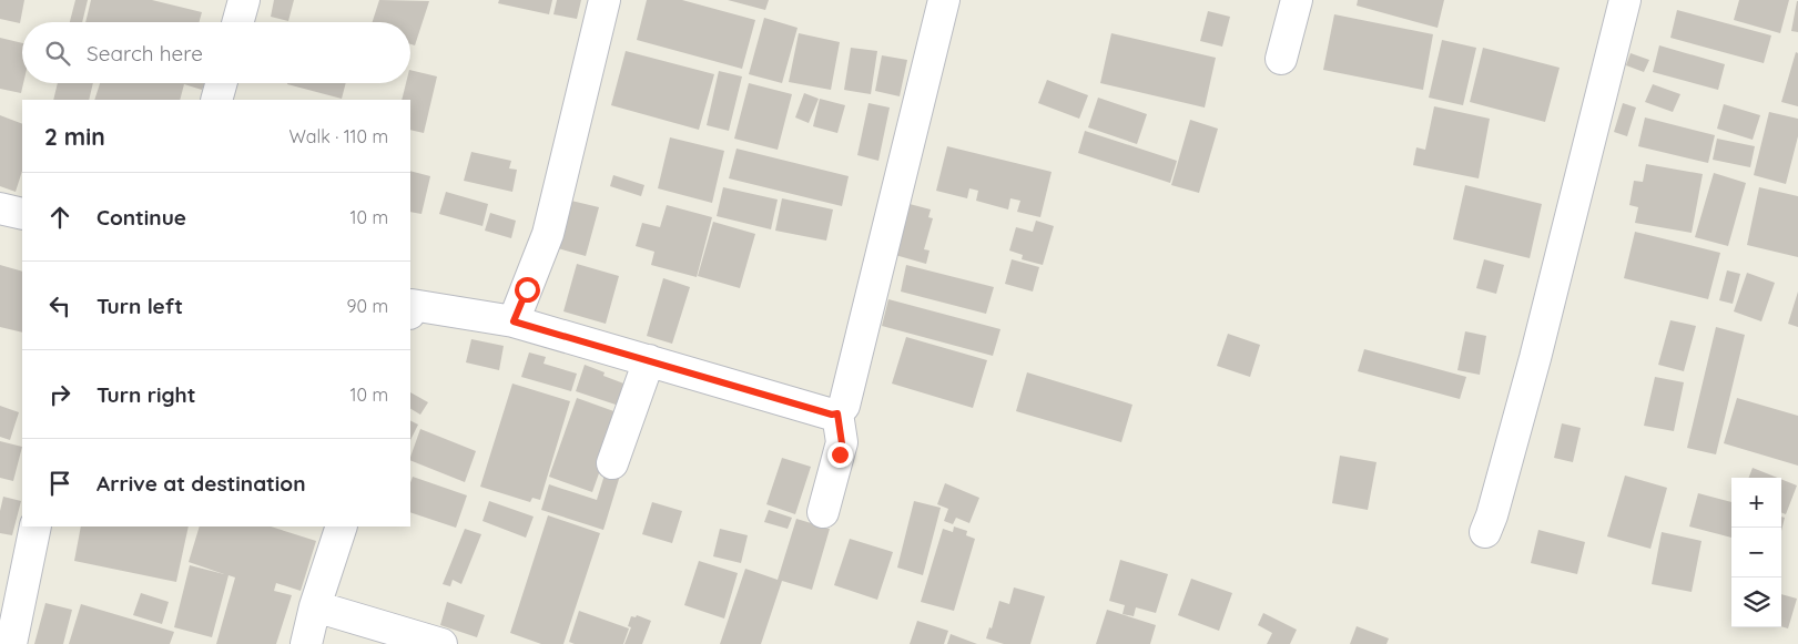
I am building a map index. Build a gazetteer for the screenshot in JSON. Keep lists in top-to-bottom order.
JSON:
{
  "page": {
    "search": "Search here",
    "heading": ["2 min", "Walk · 110 m"],
    "list": [
      ["Continue", "10 m"],
      ["Turn left", "90 m"],
      ["Turn right", "10 m"],
      "Arrive at destination"
    ],
    "map_buttons": ["+", "−"]
  }
}
